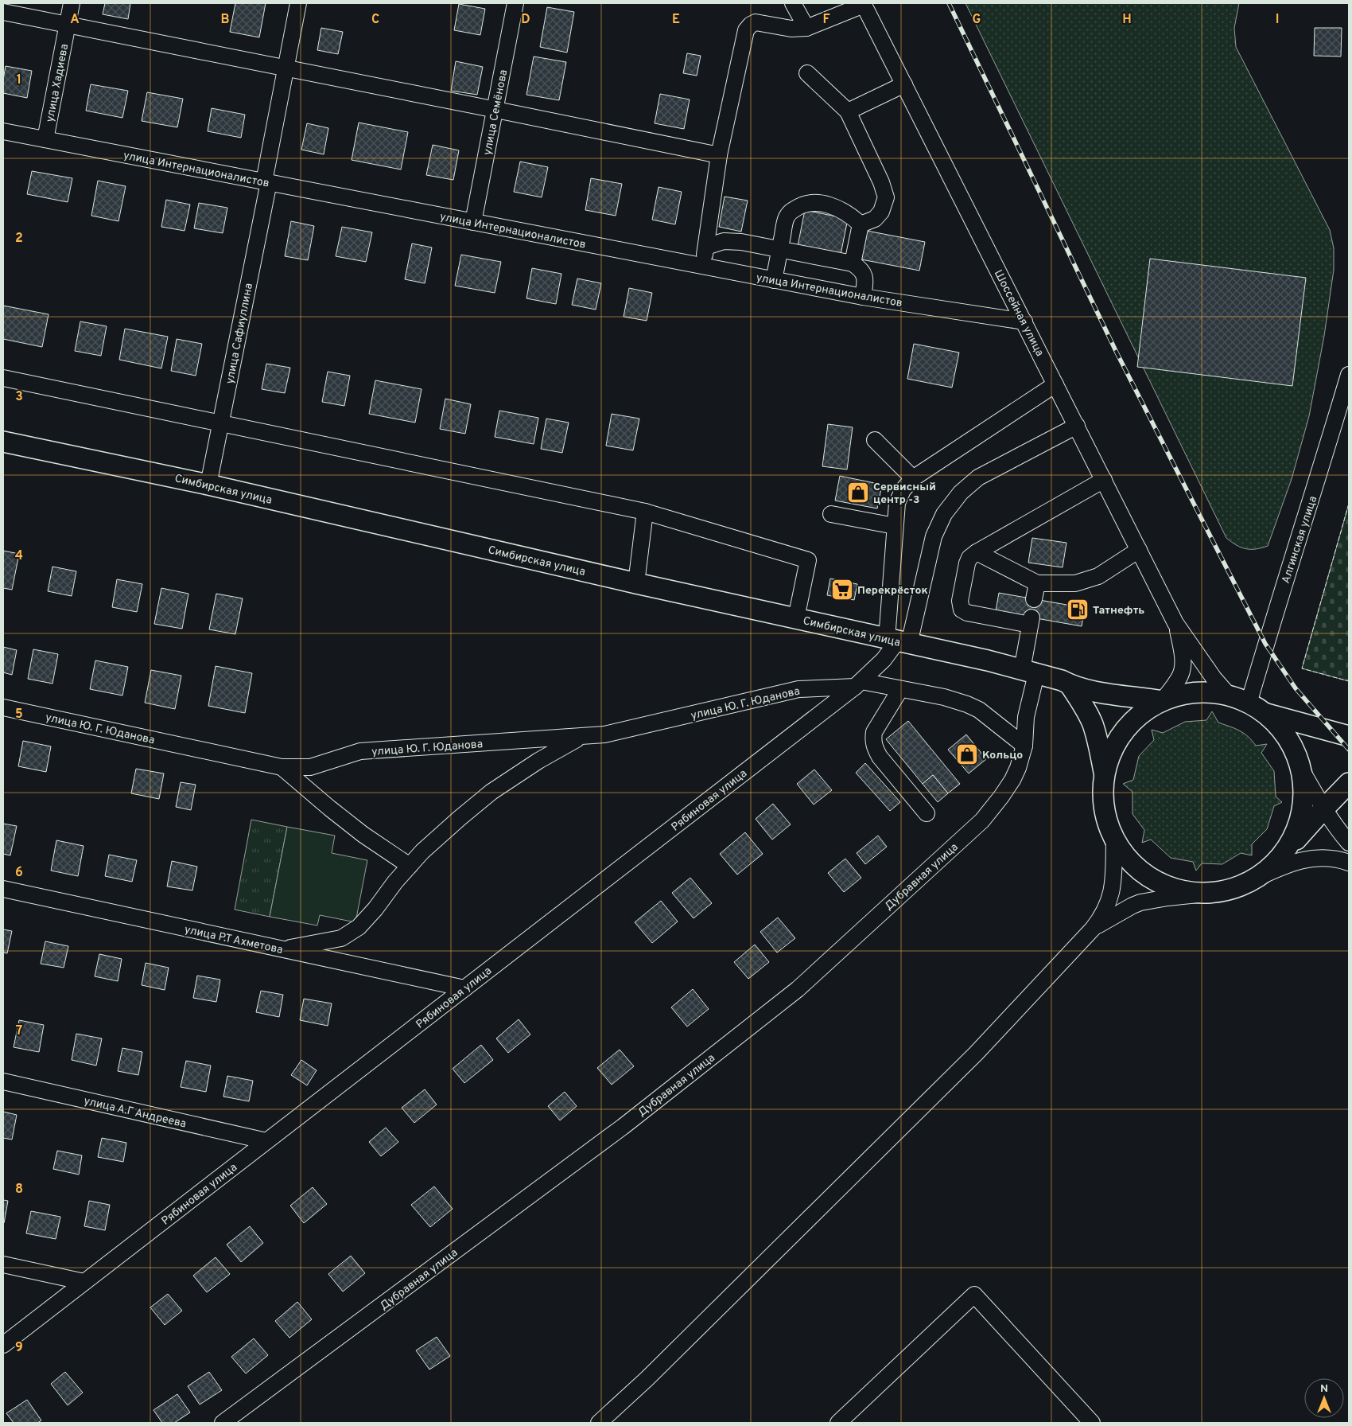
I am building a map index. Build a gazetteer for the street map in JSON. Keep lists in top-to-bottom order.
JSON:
{
  "streets": {
    "main road": ["Симбирская улица"],
    "street": [
      "улица Хадиева",
      "улица Семёнова",
      "улица Интернационалистов",
      "Шоссейная улица",
      "улица Сафиуллина",
      "Алгинская улица",
      "улица Ю. Г. Юданова",
      "Рябиновая улица",
      "Дубравная улица",
      "улица Р.Т Ахметова",
      "улица А.Г Андреева"
    ]
  },
  "crossings": [
    ["улица Хадиева", "улица Интернационалистов"],
    ["улица Семёнова", "улица Интернационалистов"],
    ["улица Интернационалистов", "Шоссейная улица"],
    ["улица Интернационалистов", "улица Сафиуллина"],
    ["улица Сафиуллина", "Симбирская улица"],
    ["Симбирская улица", "Рябиновая улица"],
    ["Симбирская улица", "Дубравная улица"],
    ["улица Ю. Г. Юданова", "Рябиновая улица"],
    ["улица Ю. Г. Юданова", "Дубравная улица"],
    ["Рябиновая улица", "улица Р.Т Ахметова"],
    ["Рябиновая улица", "улица А.Г Андреева"]
  ],
  "places": {
    "shop": ["Сервисный центр -3", "Кольцо"],
    "supermarket": ["Перекрёсток"],
    "fuel station": ["Татнефть"]
  },
  "north": "top",
  "grid": {
    "columns": [
      "A",
      "B",
      "C",
      "D",
      "E",
      "F",
      "G",
      "H",
      "I"
    ],
    "rows": [
      "1",
      "2",
      "3",
      "4",
      "5",
      "6",
      "7",
      "8",
      "9"
    ]
  }
}
